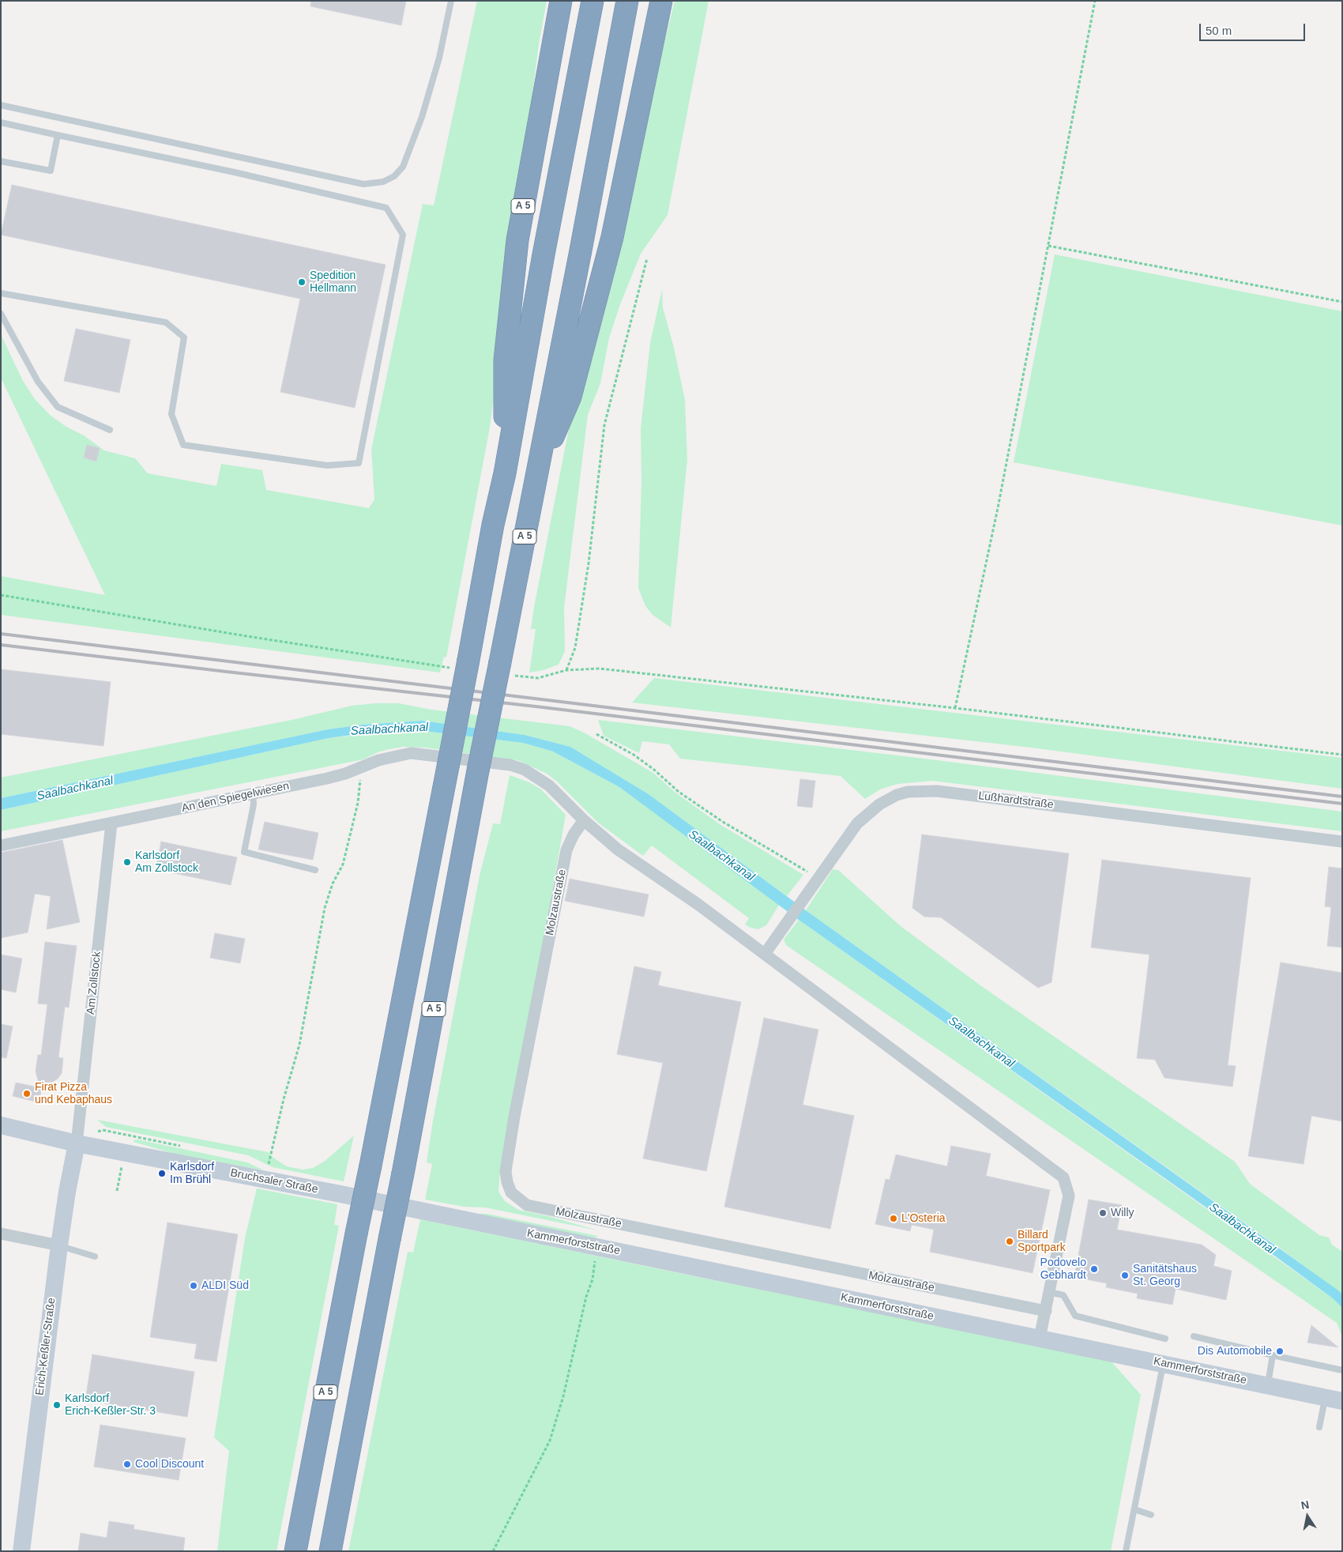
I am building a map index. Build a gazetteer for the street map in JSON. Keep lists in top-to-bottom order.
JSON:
{
  "streets": {
    "highway": ["A 5"],
    "street": [
      "An den Spiegelwiesen",
      "Lußhardtstraße",
      "Molzaustraße",
      "Am Zollstock",
      "Bruchsaler Straße",
      "Kammerforststraße",
      "Erich-Keßler-Straße"
    ]
  },
  "crossings": [
    ["A 5", "An den Spiegelwiesen"],
    ["An den Spiegelwiesen", "Am Zollstock"],
    ["Am Zollstock", "Bruchsaler Straße"],
    ["Am Zollstock", "Erich-Keßler-Straße"],
    ["Bruchsaler Straße", "Kammerforststraße"],
    ["Bruchsaler Straße", "Erich-Keßler-Straße"]
  ],
  "water": ["Saalbachkanal"],
  "places": [
    "Spedition Hellmann",
    "Karlsdorf Am Zollstock",
    "Firat Pizza und Kebaphaus",
    "Karlsdorf Im Brühl",
    "Willy",
    "L'Osteria",
    "Billard Sportpark",
    "Podovelo Gebhardt",
    "Sanitätshaus St. Georg",
    "ALDI Süd",
    "Dis Automobile",
    "Karlsdorf Erich-Keßler-Str. 3",
    "Cool Discount"
  ],
  "scale_bar": "50 m",
  "north": "top"
}
